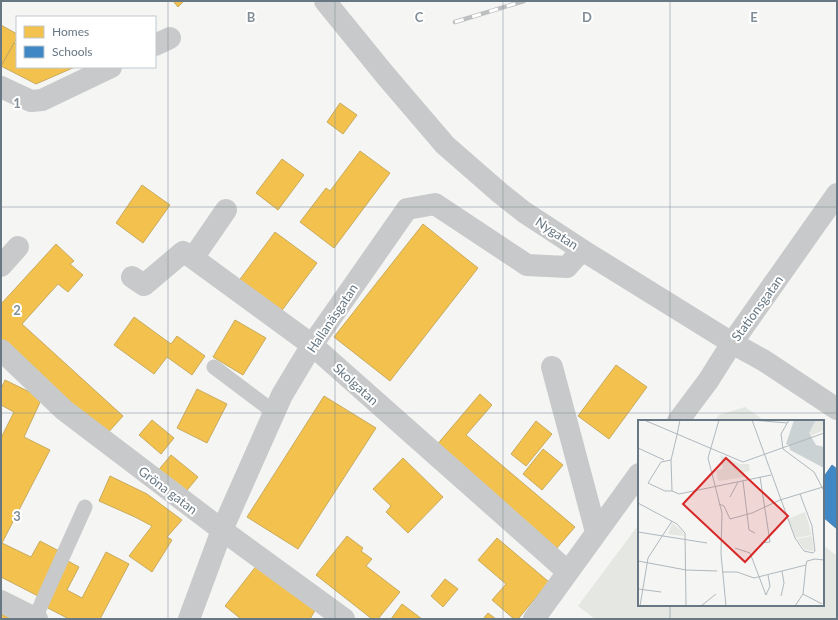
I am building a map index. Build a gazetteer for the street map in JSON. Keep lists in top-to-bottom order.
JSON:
{
  "streets": {
    "street": [
      "Nygatan",
      "Stationsgatan",
      "Hallanäsgatan",
      "Skolgatan",
      "Gröna gatan"
    ]
  },
  "crossings": [
    ["Nygatan", "Stationsgatan"],
    ["Nygatan", "Hallanäsgatan"],
    ["Hallanäsgatan", "Skolgatan"],
    ["Hallanäsgatan", "Gröna gatan"]
  ],
  "legend": ["Homes", "Schools"],
  "grid": {
    "columns": [
      "B",
      "C",
      "D",
      "E"
    ],
    "rows": ["1", "2", "3"]
  }
}
